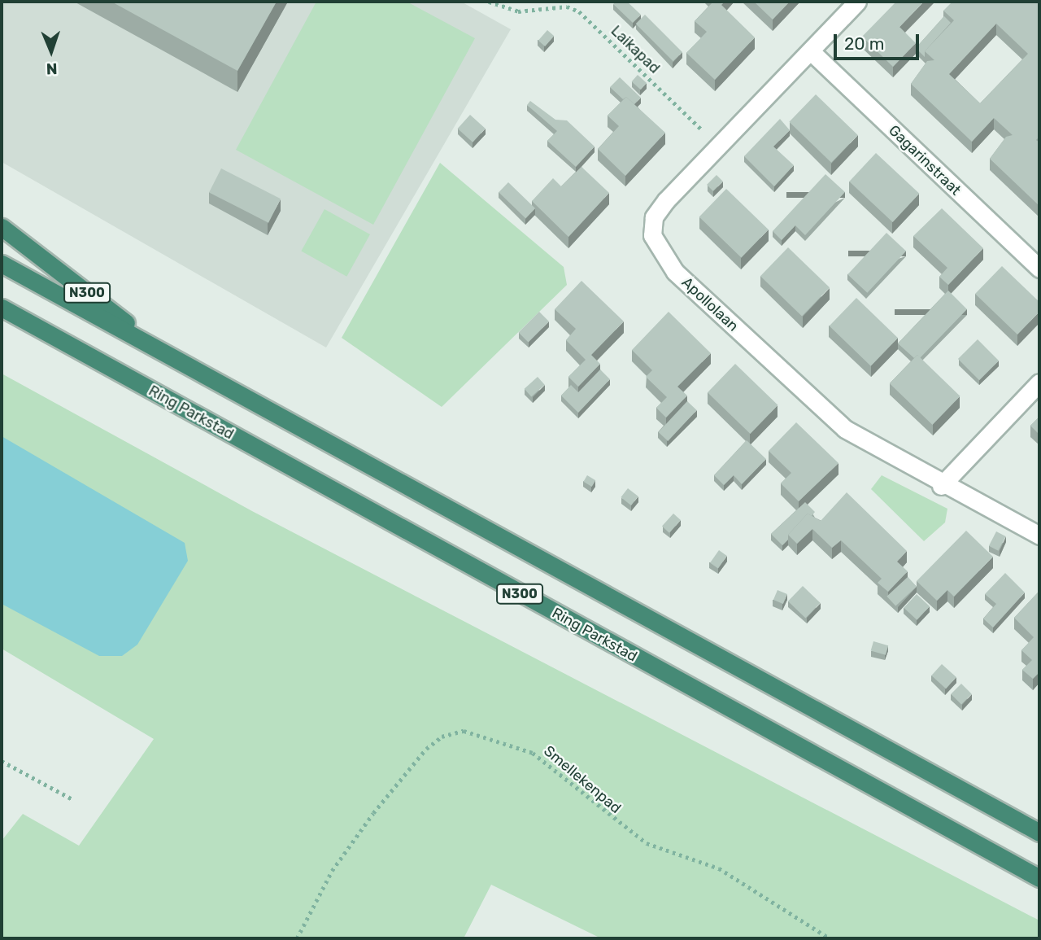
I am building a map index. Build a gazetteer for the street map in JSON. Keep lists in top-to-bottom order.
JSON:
{
  "streets": {
    "highway": ["N300", "Ring Parkstad"],
    "street": ["Gagarinstraat", "Apollolaan"],
    "path": ["Laikapad", "Smellekenpad"]
  },
  "crossings": [
    ["Laikapad", "Apollolaan"],
    ["Gagarinstraat", "Apollolaan"]
  ],
  "scale_bar": "20 m",
  "north": "bottom"
}
